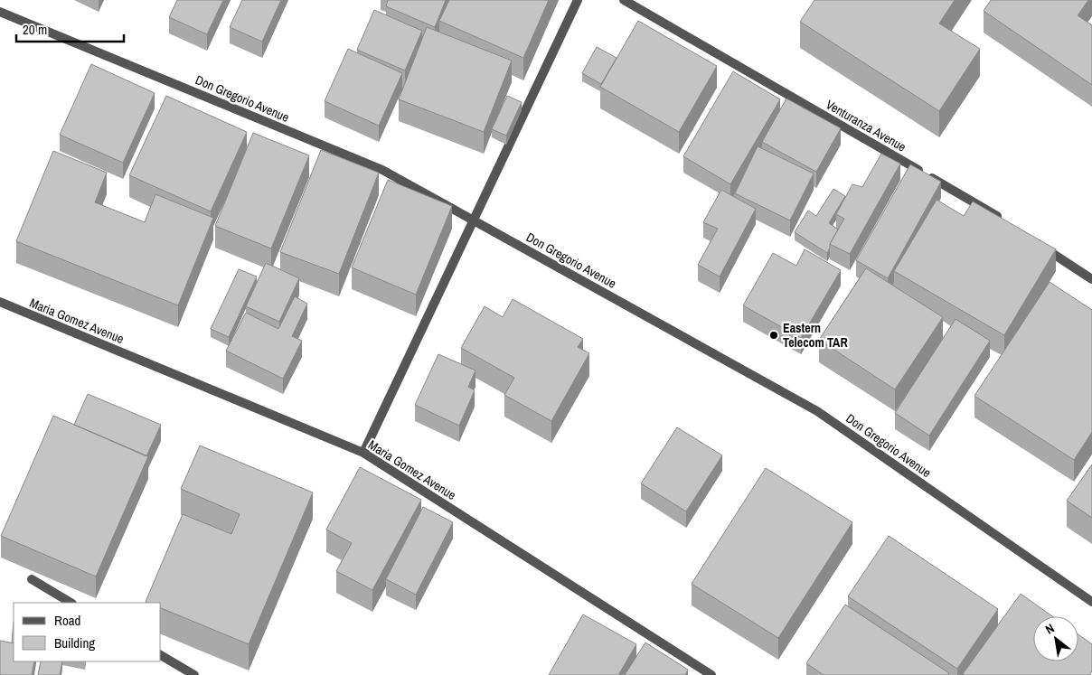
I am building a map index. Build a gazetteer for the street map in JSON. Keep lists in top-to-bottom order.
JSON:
{
  "streets": {
    "street": ["Don Gregorio Avenue", "Venturanza Avenue", "Maria Gomez Avenue"]
  },
  "places": ["Eastern Telecom TAR"],
  "legend": ["Road", "Building"],
  "scale_bar": "20 m",
  "north": "top left"
}
